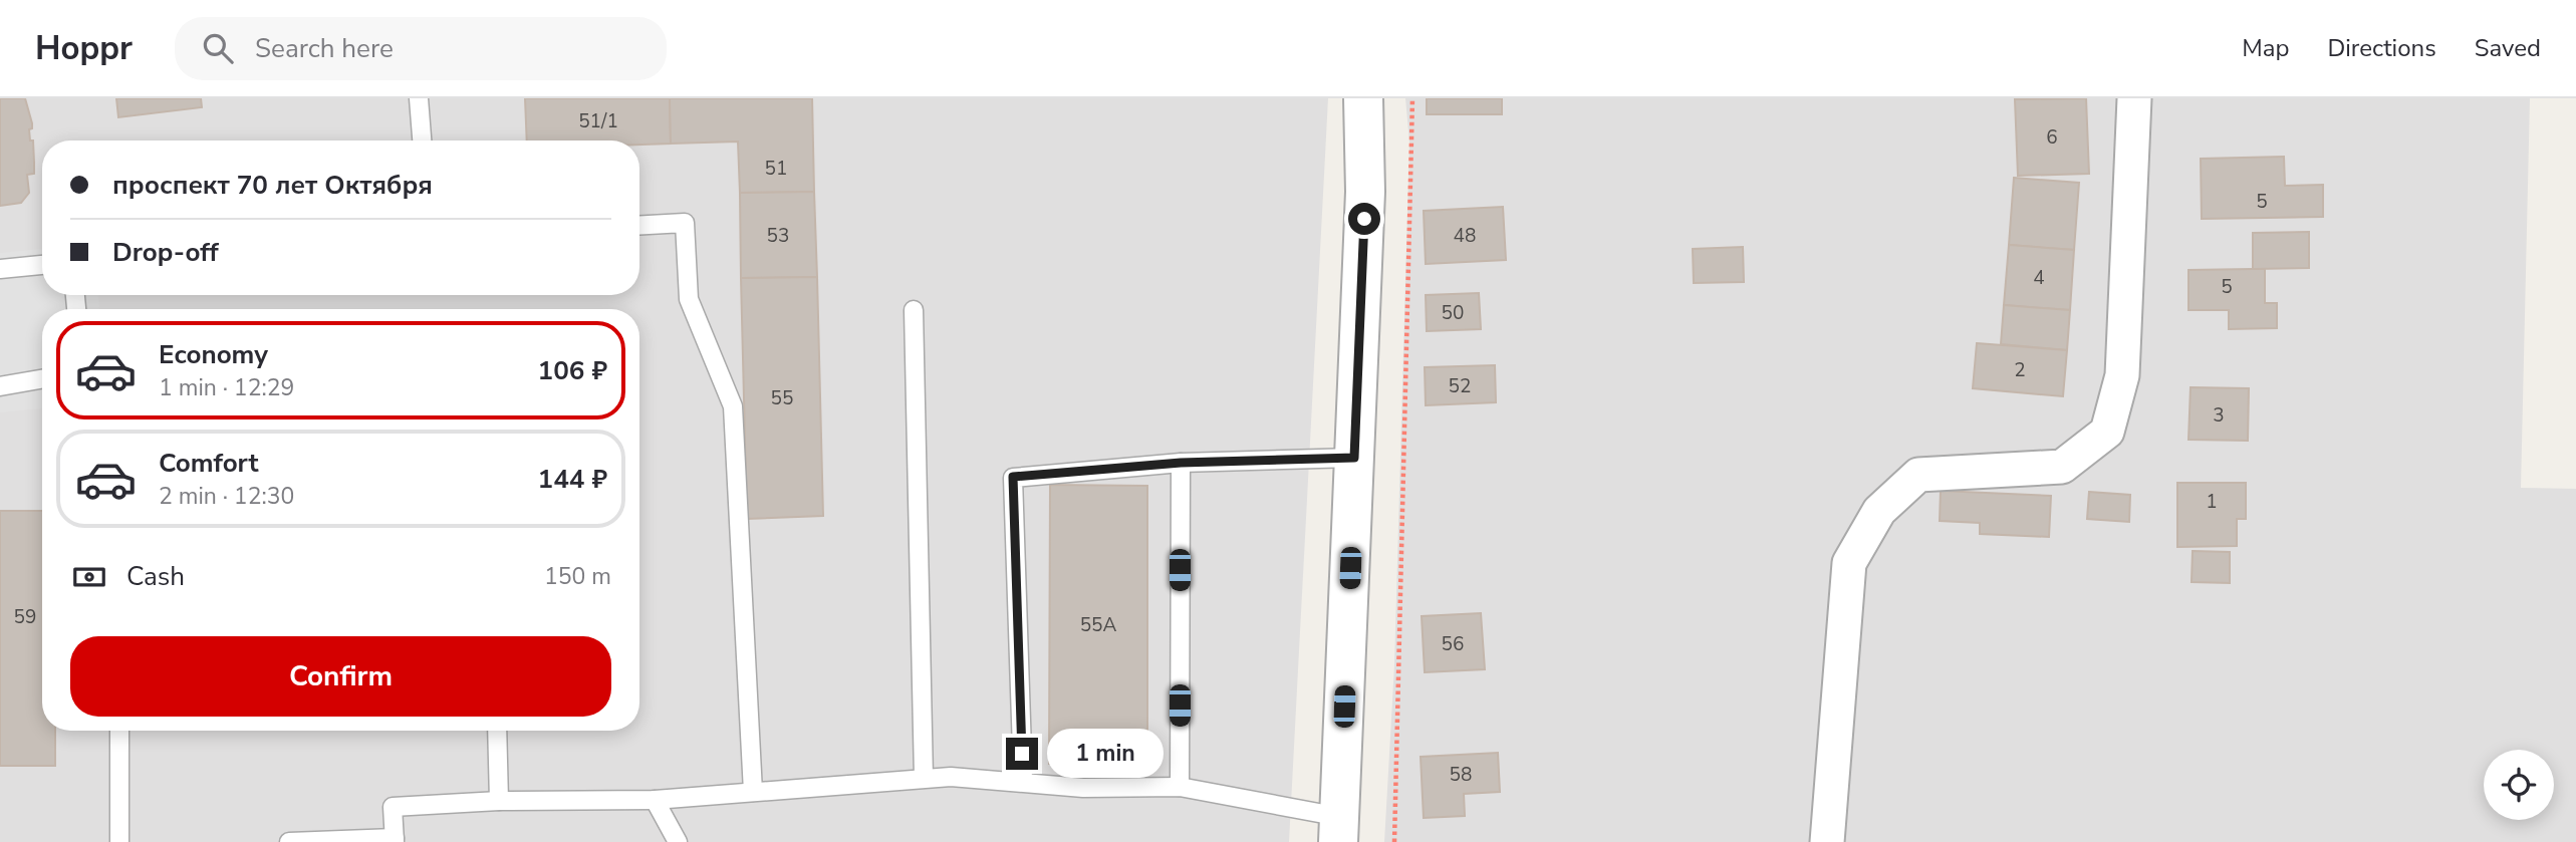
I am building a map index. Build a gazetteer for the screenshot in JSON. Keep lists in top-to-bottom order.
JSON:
{
  "house_numbers": [
    "51/1",
    "6",
    "51",
    "5",
    "53",
    "48",
    "4",
    "5",
    "50",
    "2",
    "52",
    "55",
    "3",
    "1",
    "59",
    "55А",
    "56",
    "58"
  ],
  "page": {
    "header": "Hoppr",
    "search": "Search here",
    "nav": ["Map", "Directions", "Saved"],
    "banner": ["проспект 70 лет Октября", "Drop-off"],
    "list": [
      {
        "name": "Economy",
        "note": "1 min · 12:29",
        "value": "106 ₽"
      },
      {
        "name": "Comfort",
        "note": "2 min · 12:30",
        "value": "144 ₽"
      }
    ],
    "pay": ["Cash", "150 m"],
    "buttons": "Confirm",
    "bubble": "1 min"
  }
}
